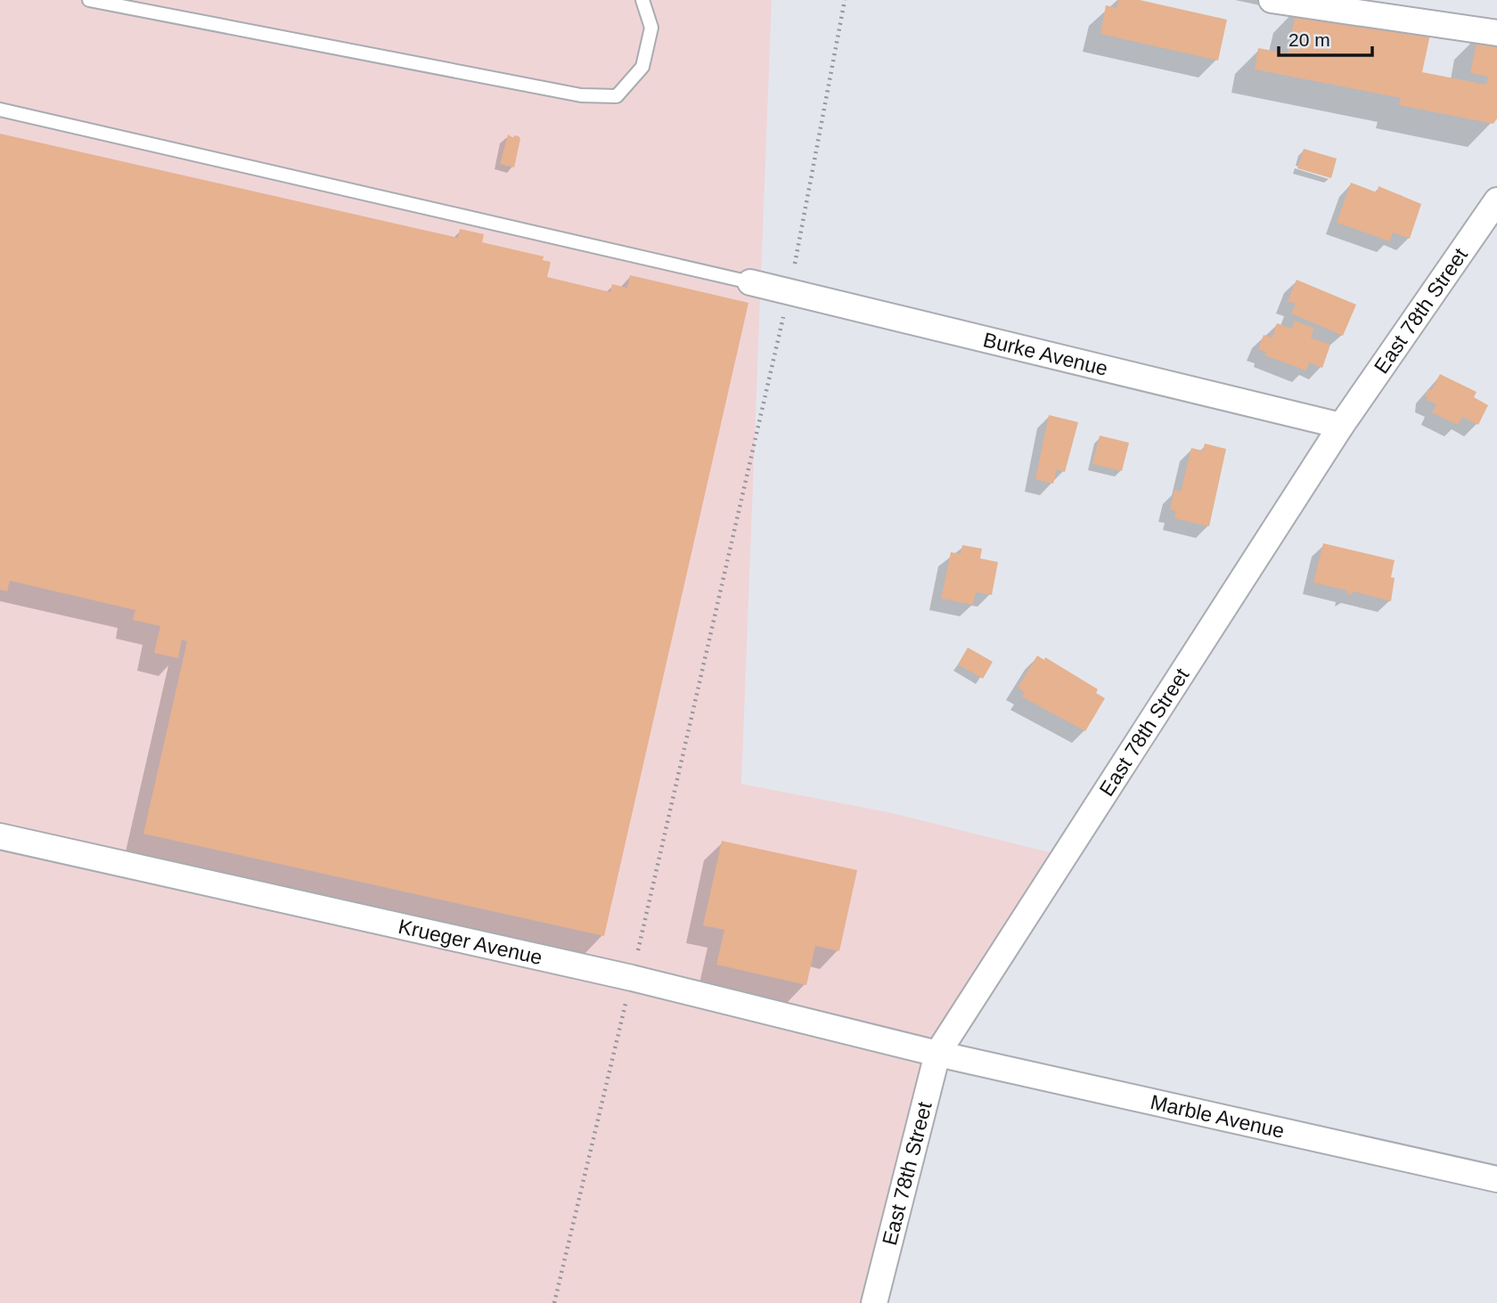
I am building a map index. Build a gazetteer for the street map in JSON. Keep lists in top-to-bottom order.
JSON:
{
  "streets": {
    "street": [
      "East 78th Street",
      "Burke Avenue",
      "Krueger Avenue",
      "Marble Avenue"
    ]
  },
  "crossings": [
    ["East 78th Street", "Burke Avenue"],
    ["East 78th Street", "Krueger Avenue"],
    ["East 78th Street", "Marble Avenue"],
    ["Krueger Avenue", "Marble Avenue"]
  ],
  "scale_bar": "20 m"
}
